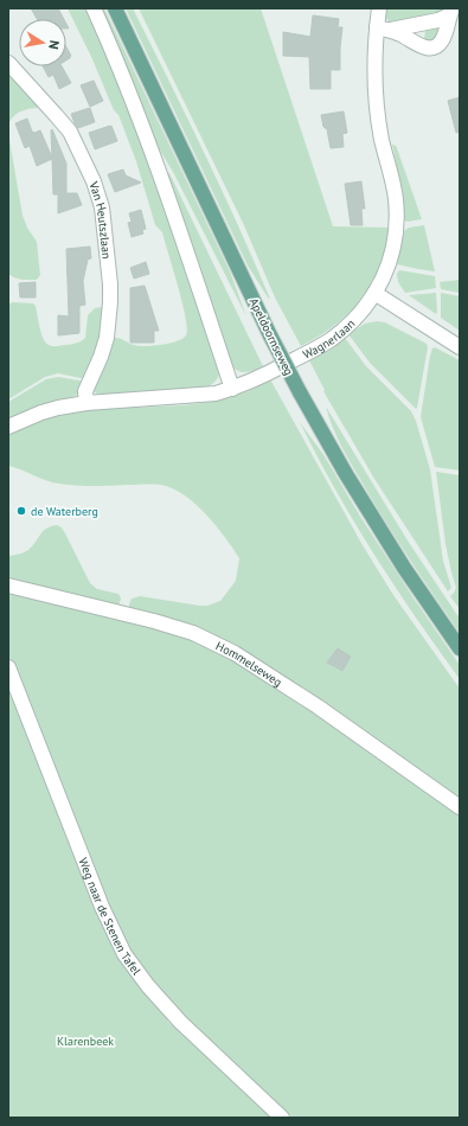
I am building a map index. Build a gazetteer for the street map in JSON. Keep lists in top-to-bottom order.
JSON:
{
  "streets": {
    "main road": ["Apeldoornseweg"],
    "street": [
      "Van Heutszlaan",
      "Wagnerlaan",
      "Hommelseweg",
      "Weg naar de Stenen Tafel"
    ]
  },
  "crossings": [
    ["Van Heutszlaan", "Wagnerlaan"]
  ],
  "parks": ["Klarenbeek"],
  "places": ["de Waterberg"],
  "north": "right"
}
